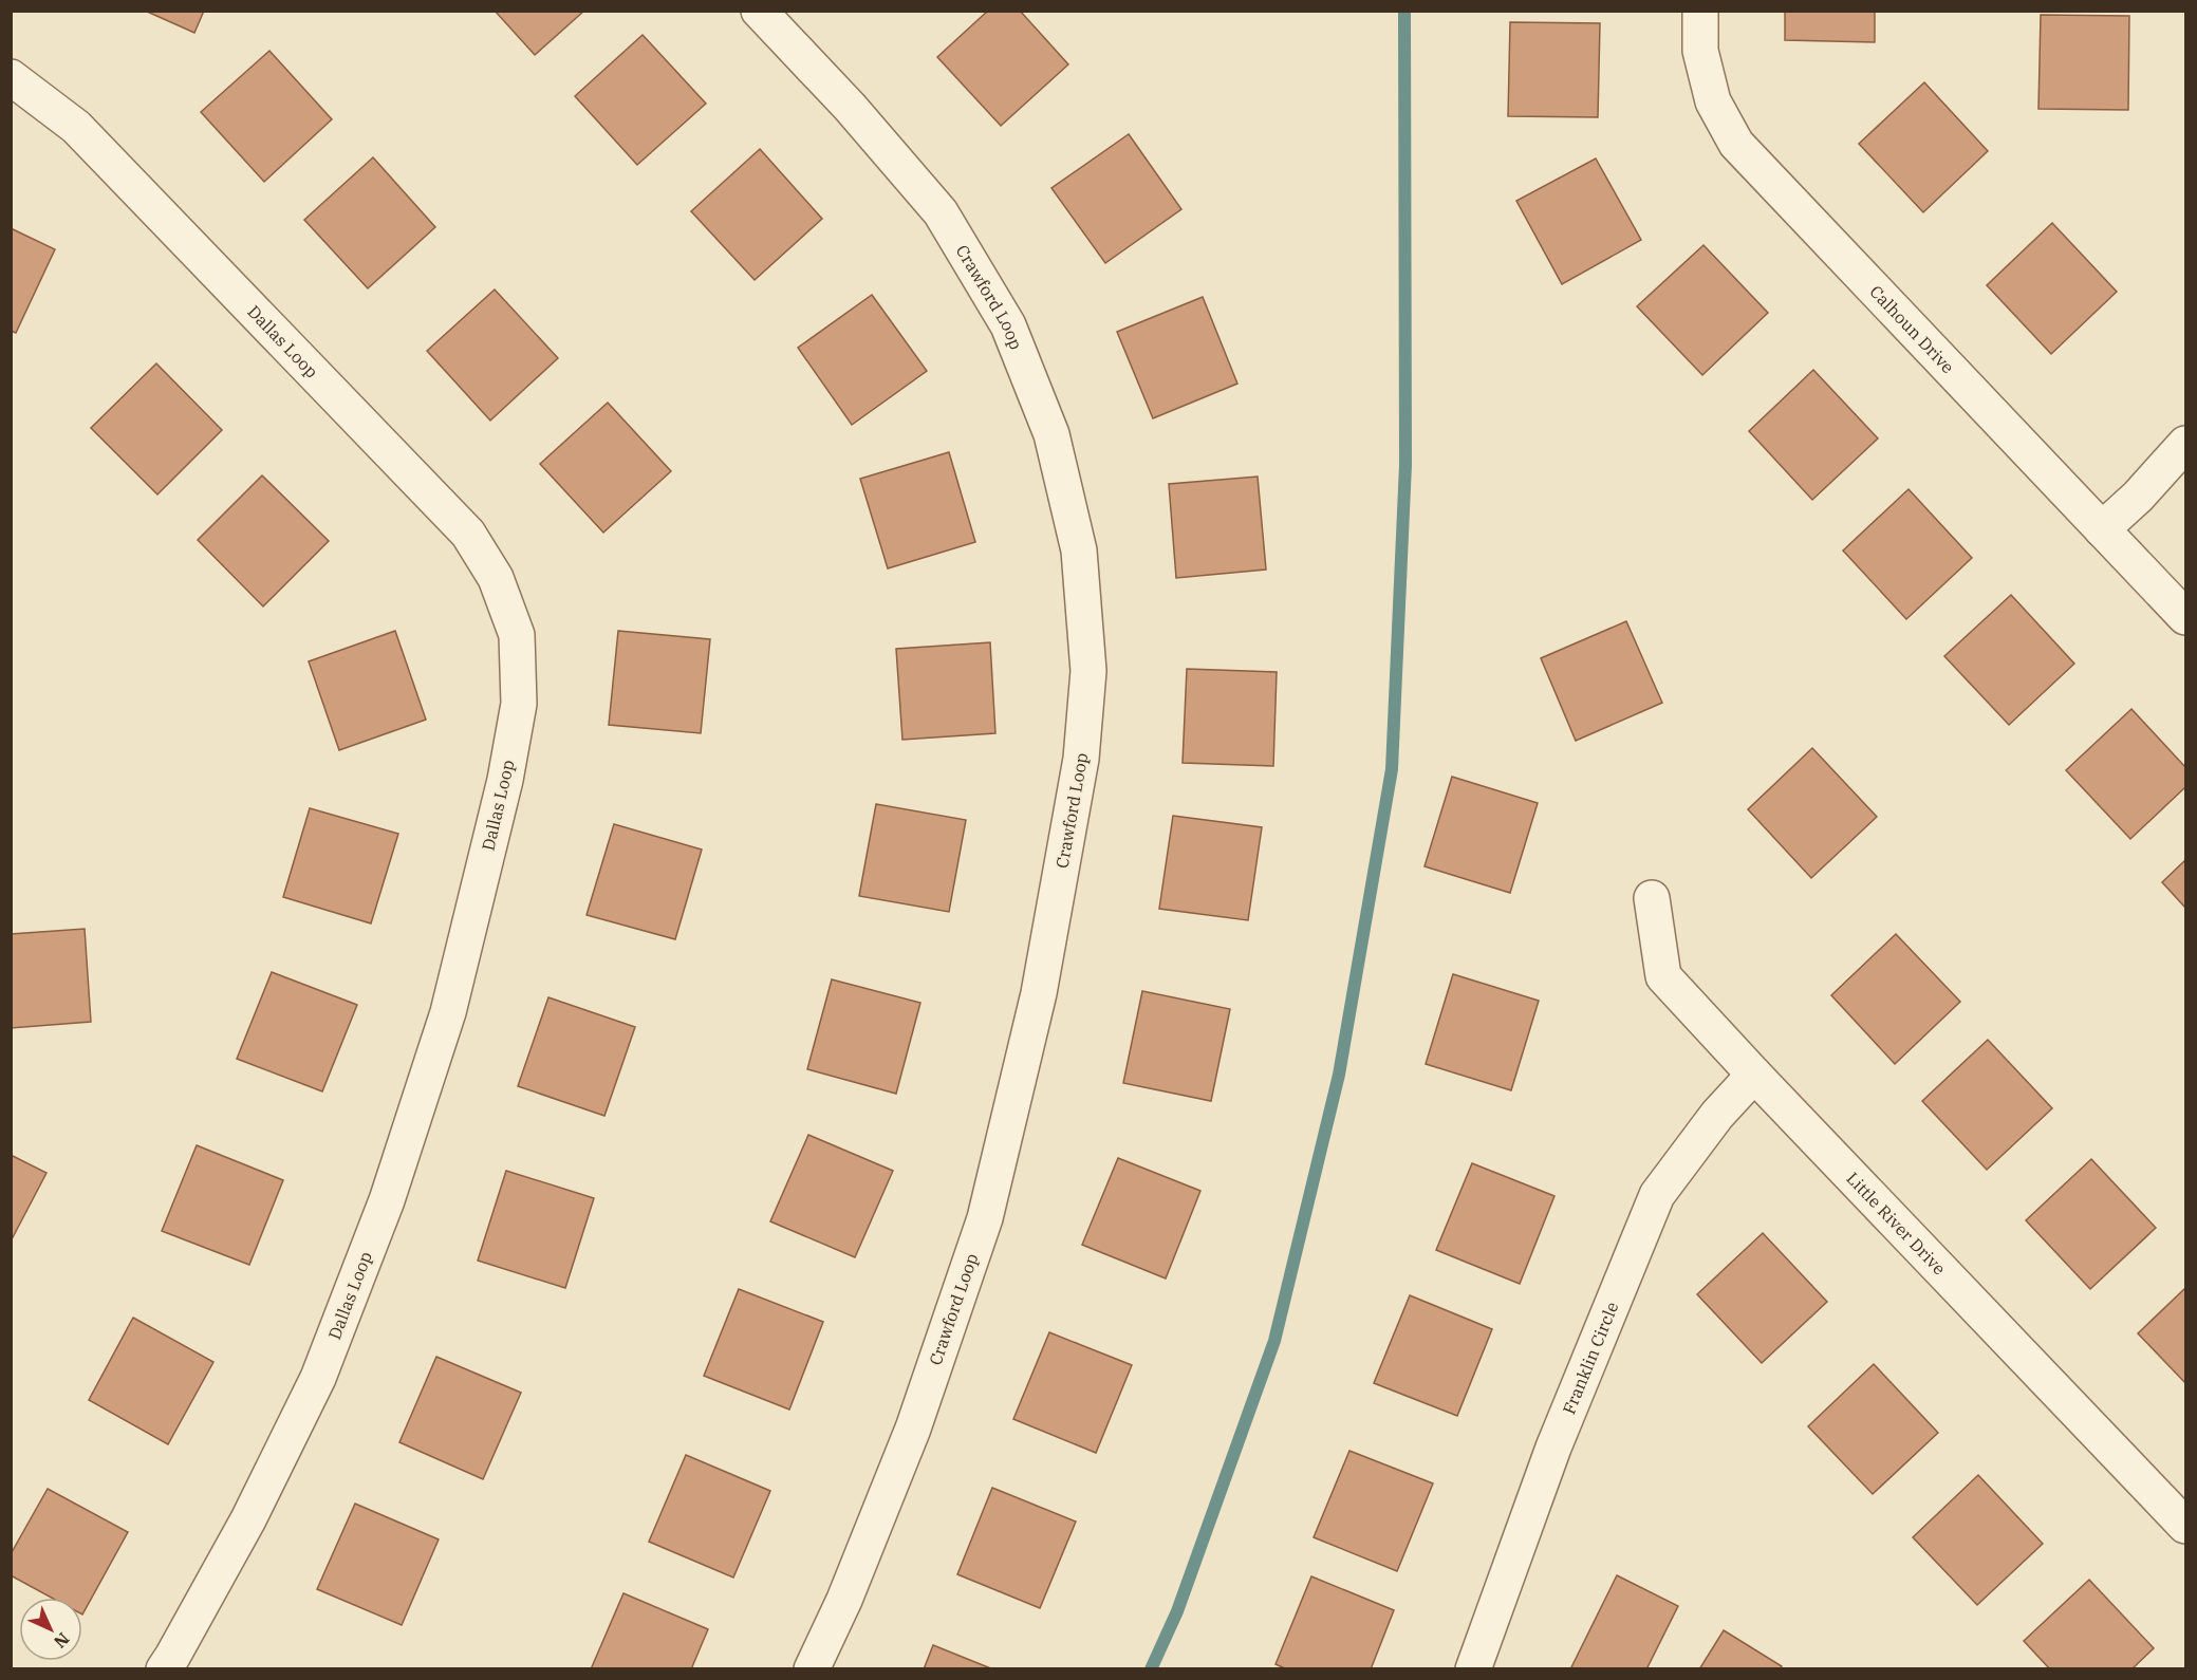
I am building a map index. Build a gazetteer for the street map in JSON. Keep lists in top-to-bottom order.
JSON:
{
  "streets": {
    "street": [
      "Crawford Loop",
      "Calhoun Drive",
      "Dallas Loop",
      "Little River Drive",
      "Franklin Circle"
    ]
  },
  "crossings": [
    ["Little River Drive", "Franklin Circle"]
  ],
  "north": "bottom right"
}
